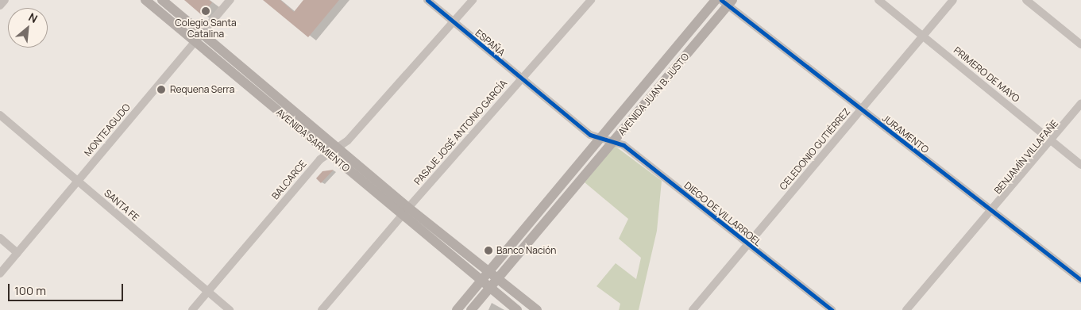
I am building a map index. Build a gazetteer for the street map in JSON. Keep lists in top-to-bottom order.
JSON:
{
  "streets": {
    "main road": ["AVENIDA JUAN B. JUSTO", "AVENIDA SARMIENTO"],
    "street": [
      "ESPAÑA",
      "PRIMERO DE MAYO",
      "MONTEAGUDO",
      "PASAJE JOSÉ ANTONIO GARCÍA",
      "JURAMENTO",
      "CELEDONIO GUTIÉRREZ",
      "BENJAMÍN VILLAFAÑE",
      "BALCARCE",
      "SANTA FE",
      "DIEGO DE VILLARROEL"
    ]
  },
  "crossings": [
    ["ESPAÑA", "AVENIDA JUAN B. JUSTO"],
    ["ESPAÑA", "PASAJE JOSÉ ANTONIO GARCÍA"],
    ["ESPAÑA", "BALCARCE"],
    ["PRIMERO DE MAYO", "CELEDONIO GUTIÉRREZ"],
    ["PRIMERO DE MAYO", "BENJAMÍN VILLAFAÑE"],
    ["AVENIDA JUAN B. JUSTO", "JURAMENTO"],
    ["AVENIDA JUAN B. JUSTO", "AVENIDA SARMIENTO"],
    ["AVENIDA JUAN B. JUSTO", "DIEGO DE VILLARROEL"],
    ["MONTEAGUDO", "AVENIDA SARMIENTO"],
    ["MONTEAGUDO", "SANTA FE"],
    ["PASAJE JOSÉ ANTONIO GARCÍA", "AVENIDA SARMIENTO"],
    ["JURAMENTO", "CELEDONIO GUTIÉRREZ"],
    ["JURAMENTO", "BENJAMÍN VILLAFAÑE"],
    ["AVENIDA SARMIENTO", "BALCARCE"],
    ["CELEDONIO GUTIÉRREZ", "DIEGO DE VILLARROEL"],
    ["BALCARCE", "SANTA FE"]
  ],
  "places": ["Colegio Santa Catalina", "Requena Serra", "Banco Nación"],
  "scale_bar": "100 m",
  "north": "top right"
}
